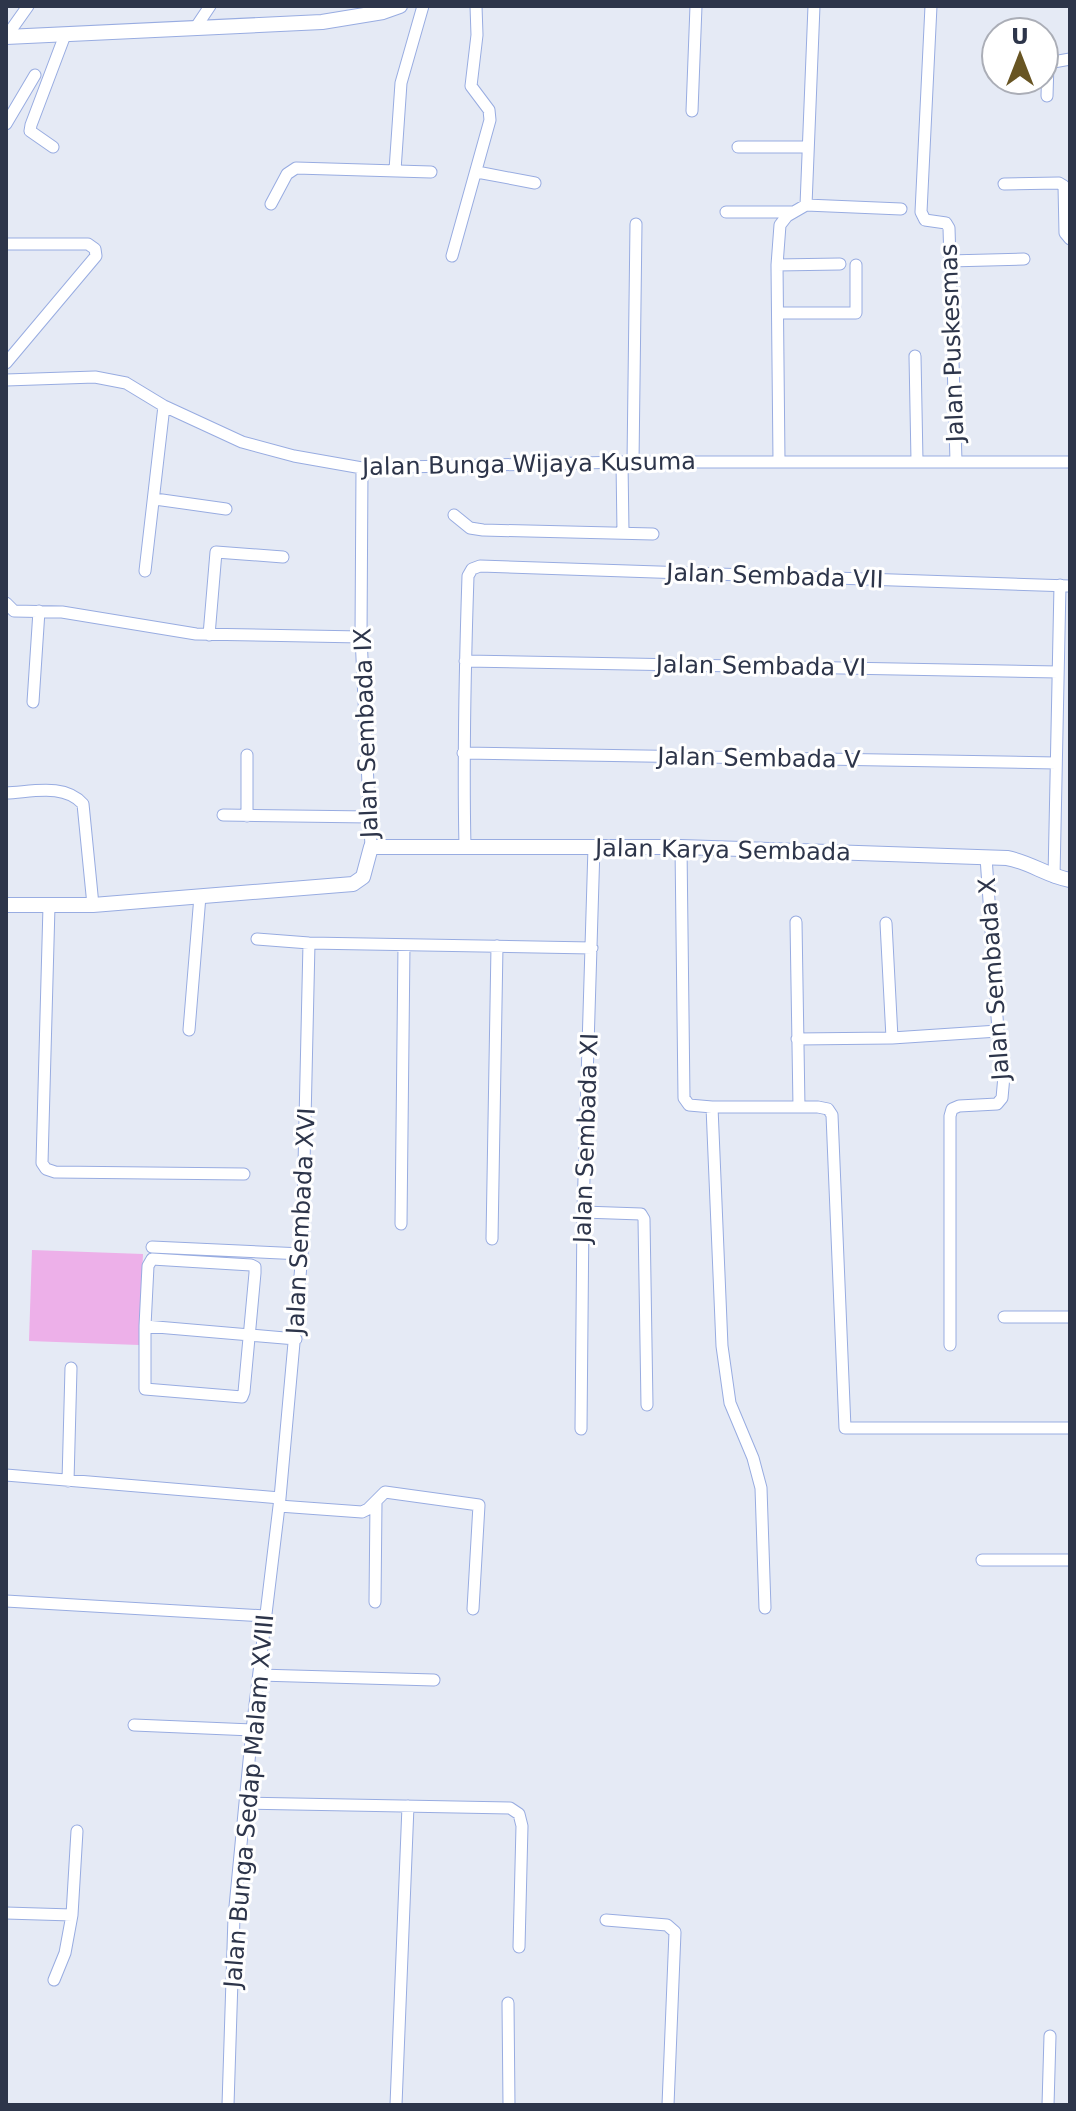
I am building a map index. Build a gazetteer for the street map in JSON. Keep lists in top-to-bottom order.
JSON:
{
  "streets": {
    "street": [
      "Jalan Puskesmas",
      "Jalan Bunga Wijaya Kusuma",
      "Jalan Sembada VII",
      "Jalan Sembada VI",
      "Jalan Sembada IX",
      "Jalan Sembada V",
      "Jalan Karya Sembada",
      "Jalan Sembada X",
      "Jalan Sembada XI",
      "Jalan Sembada XVI",
      "Jalan Bunga Sedap Malam XVIII"
    ]
  },
  "crossings": [
    ["Jalan Puskesmas", "Jalan Bunga Wijaya Kusuma"],
    ["Jalan Bunga Wijaya Kusuma", "Jalan Sembada IX"],
    ["Jalan Sembada VII", "Jalan Sembada VI"],
    ["Jalan Sembada IX", "Jalan Karya Sembada"],
    ["Jalan Karya Sembada", "Jalan Sembada X"],
    ["Jalan Karya Sembada", "Jalan Sembada XI"],
    ["Jalan Sembada XVI", "Jalan Bunga Sedap Malam XVIII"]
  ],
  "north": "top"
}
